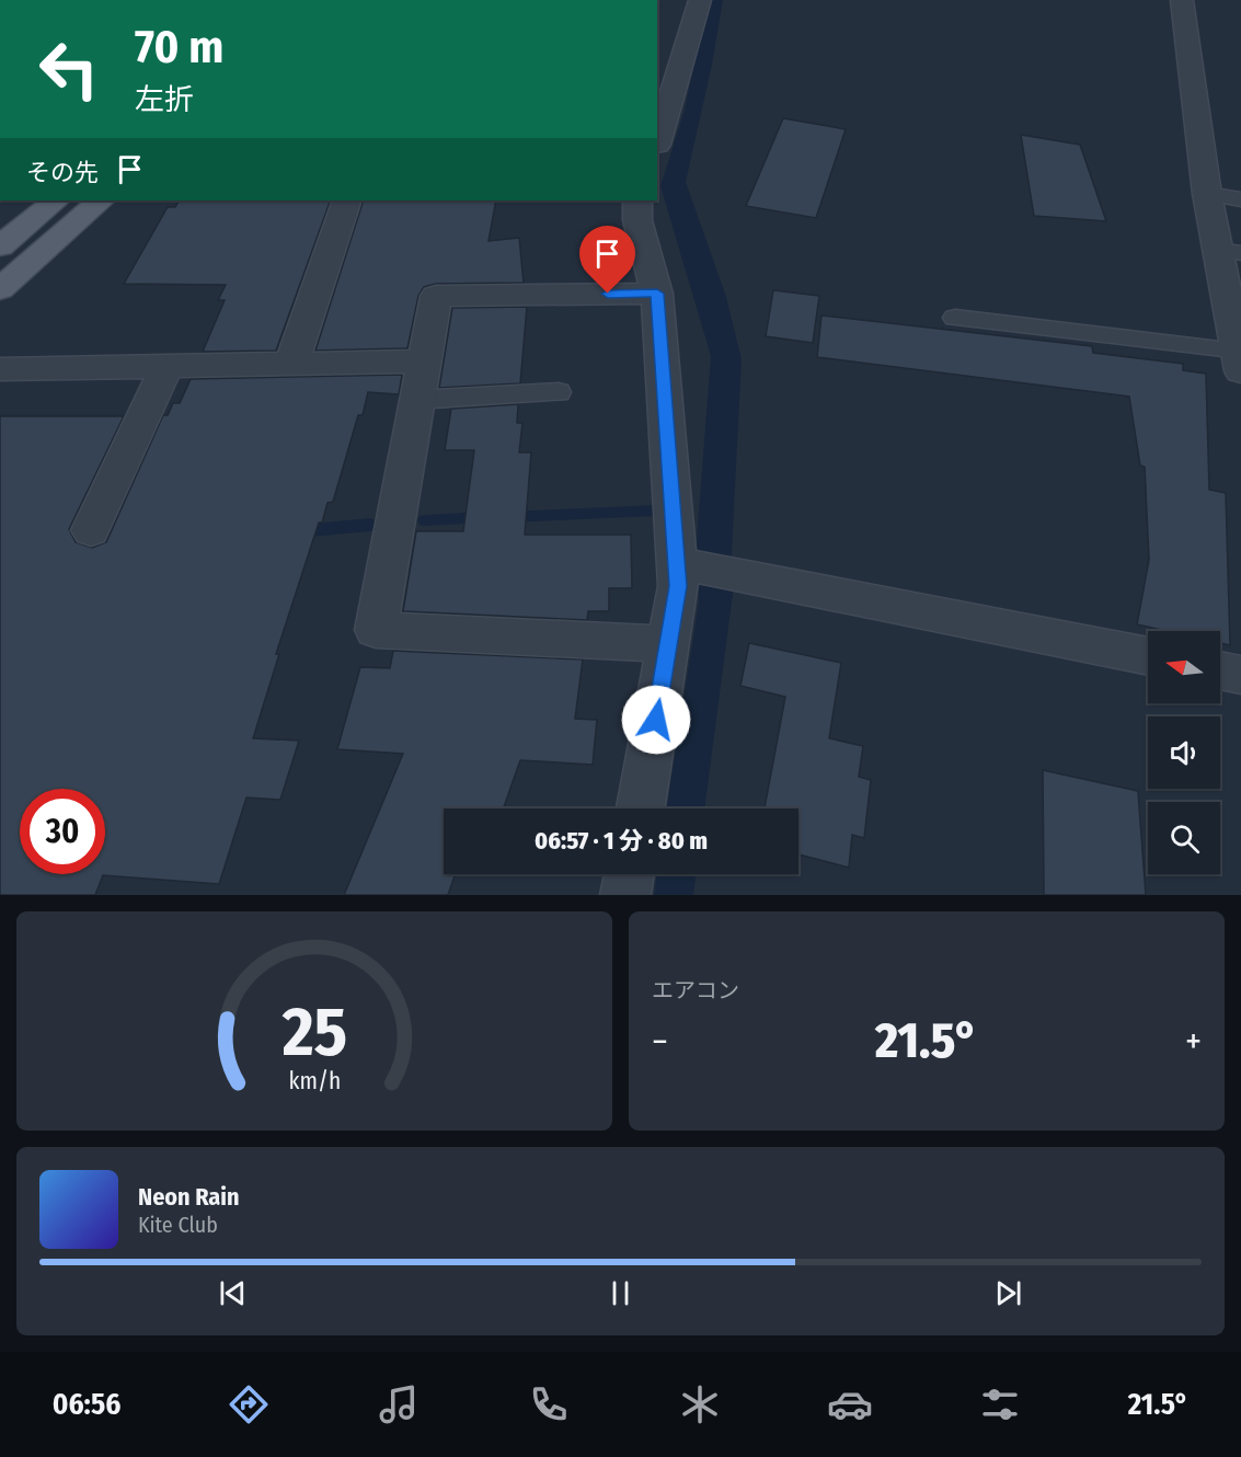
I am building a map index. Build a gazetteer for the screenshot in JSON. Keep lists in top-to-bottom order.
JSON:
{
  "north": "left",
  "page": {
    "turn": ["70 m", "左折"],
    "then": "その先",
    "limit": "30",
    "trip": "06:57 · 1 分 · 80 m",
    "tile": "エアコン",
    "heat": ["−", "21.5°", "+"],
    "song": ["Neon Rain", "Kite Club"],
    "tabs": ["06:56", "21.5°"],
    "gauge": ["25", "km/h"]
  }
}
